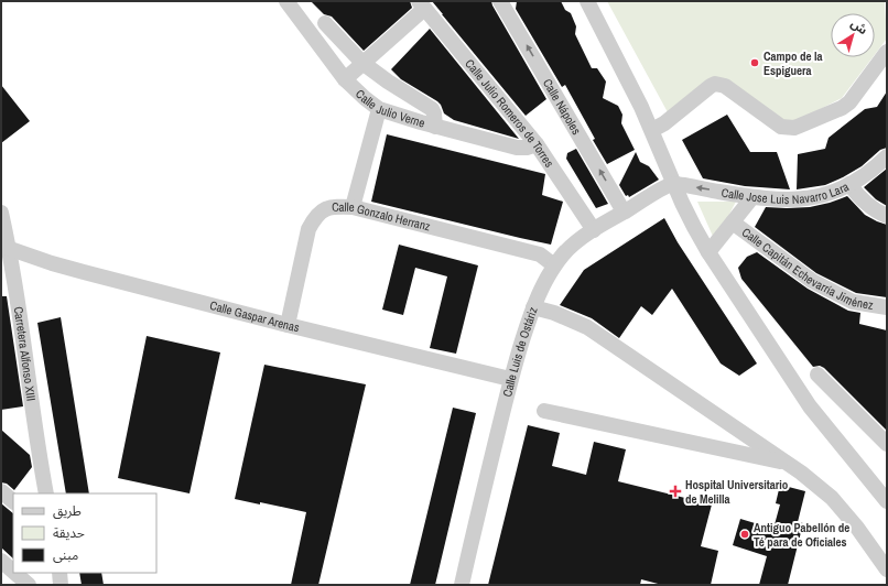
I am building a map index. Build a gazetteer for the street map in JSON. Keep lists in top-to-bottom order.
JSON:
{
  "streets": {
    "street": [
      "Calle Julio Verne",
      "Calle Nápoles",
      "Calle Julio Romeros de Torres",
      "Calle Jose Luis Navarro Lara",
      "Calle Gonzalo Herranz",
      "Calle Capitán Echevarría Jiménez",
      "Calle Gaspar Arenas",
      "Calle Luis de Ostáriz",
      "Carretera Alfonso XIII"
    ]
  },
  "crossings": [
    ["Calle Julio Verne", "Calle Julio Romeros de Torres"],
    ["Calle Nápoles", "Calle Luis de Ostáriz"],
    ["Calle Julio Romeros de Torres", "Calle Luis de Ostáriz"],
    ["Calle Jose Luis Navarro Lara", "Calle Luis de Ostáriz"],
    ["Calle Gonzalo Herranz", "Calle Gaspar Arenas"],
    ["Calle Gonzalo Herranz", "Calle Luis de Ostáriz"],
    ["Calle Gaspar Arenas", "Calle Luis de Ostáriz"],
    ["Calle Gaspar Arenas", "Carretera Alfonso XIII"]
  ],
  "one_way": ["Calle Jose Luis Navarro Lara"],
  "places": {
    "other": ["Campo de la Espiguera", "Antiguo Pabellón de Té para de Oficiales"],
    "health": ["Hospital Universitario de Melilla"]
  },
  "legend": ["طريق", "حديقة", "مبنى"],
  "north": "top right"
}
